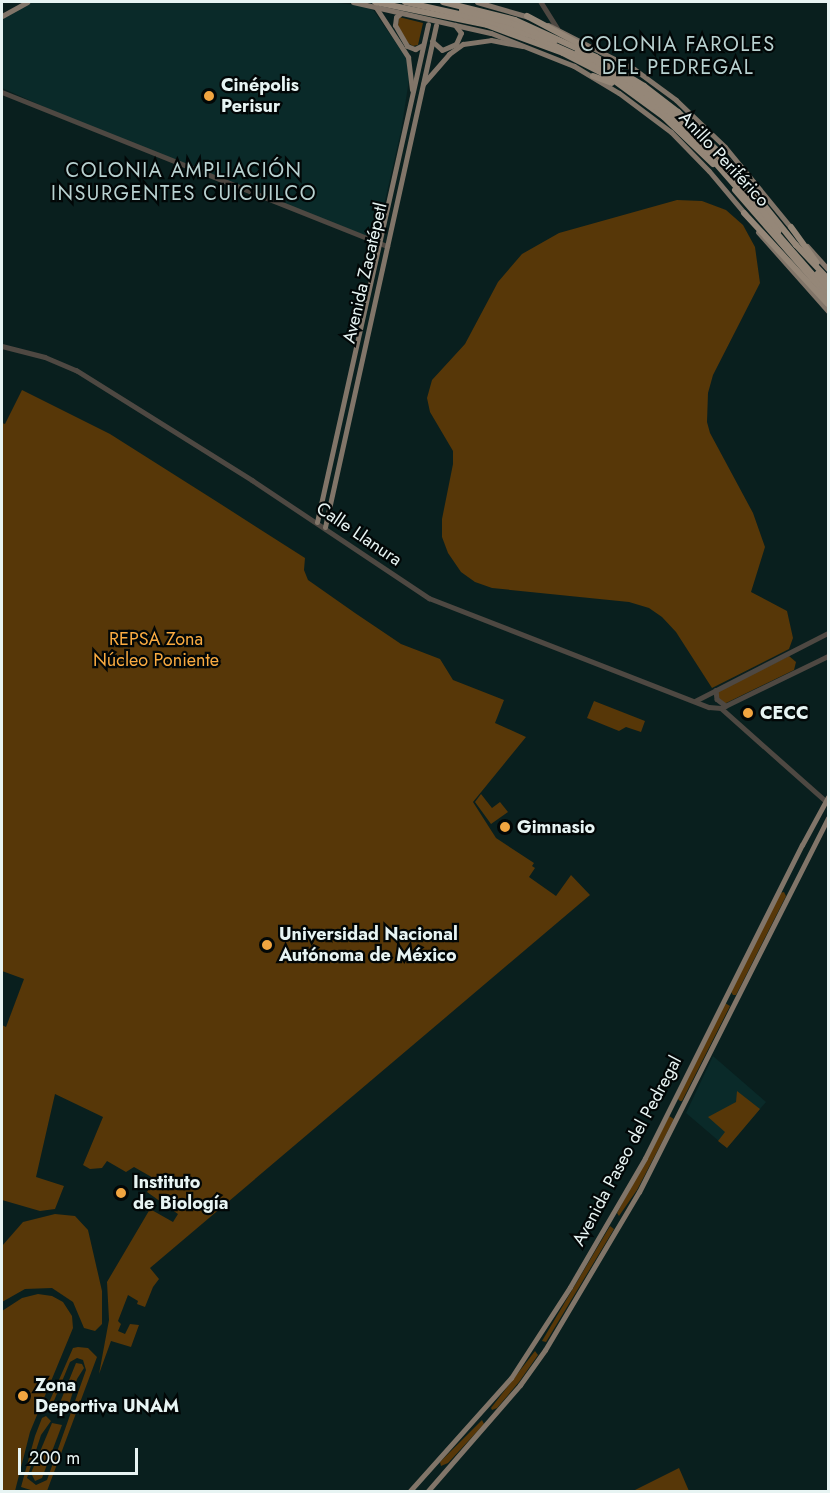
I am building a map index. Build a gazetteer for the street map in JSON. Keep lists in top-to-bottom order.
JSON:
{
  "streets": {
    "highway": ["Anillo Periférico"],
    "main road": ["Avenida Zacatépetl", "Avenida Paseo del Pedregal"],
    "street": ["Calle Llanura"]
  },
  "crossings": [
    ["Avenida Zacatépetl", "Calle Llanura"]
  ],
  "districts": ["COLONIA FAROLES DEL PEDREGAL", "COLONIA AMPLIACIÓN INSURGENTES CUICUILCO"],
  "parks": ["REPSA Zona Núcleo Poniente"],
  "places": [
    "Cinépolis Perisur",
    "CECC",
    "Gimnasio",
    "Universidad Nacional Autónoma de México",
    "Instituto de Biología",
    "Zona Deportiva UNAM"
  ],
  "scale_bar": "200 m"
}
